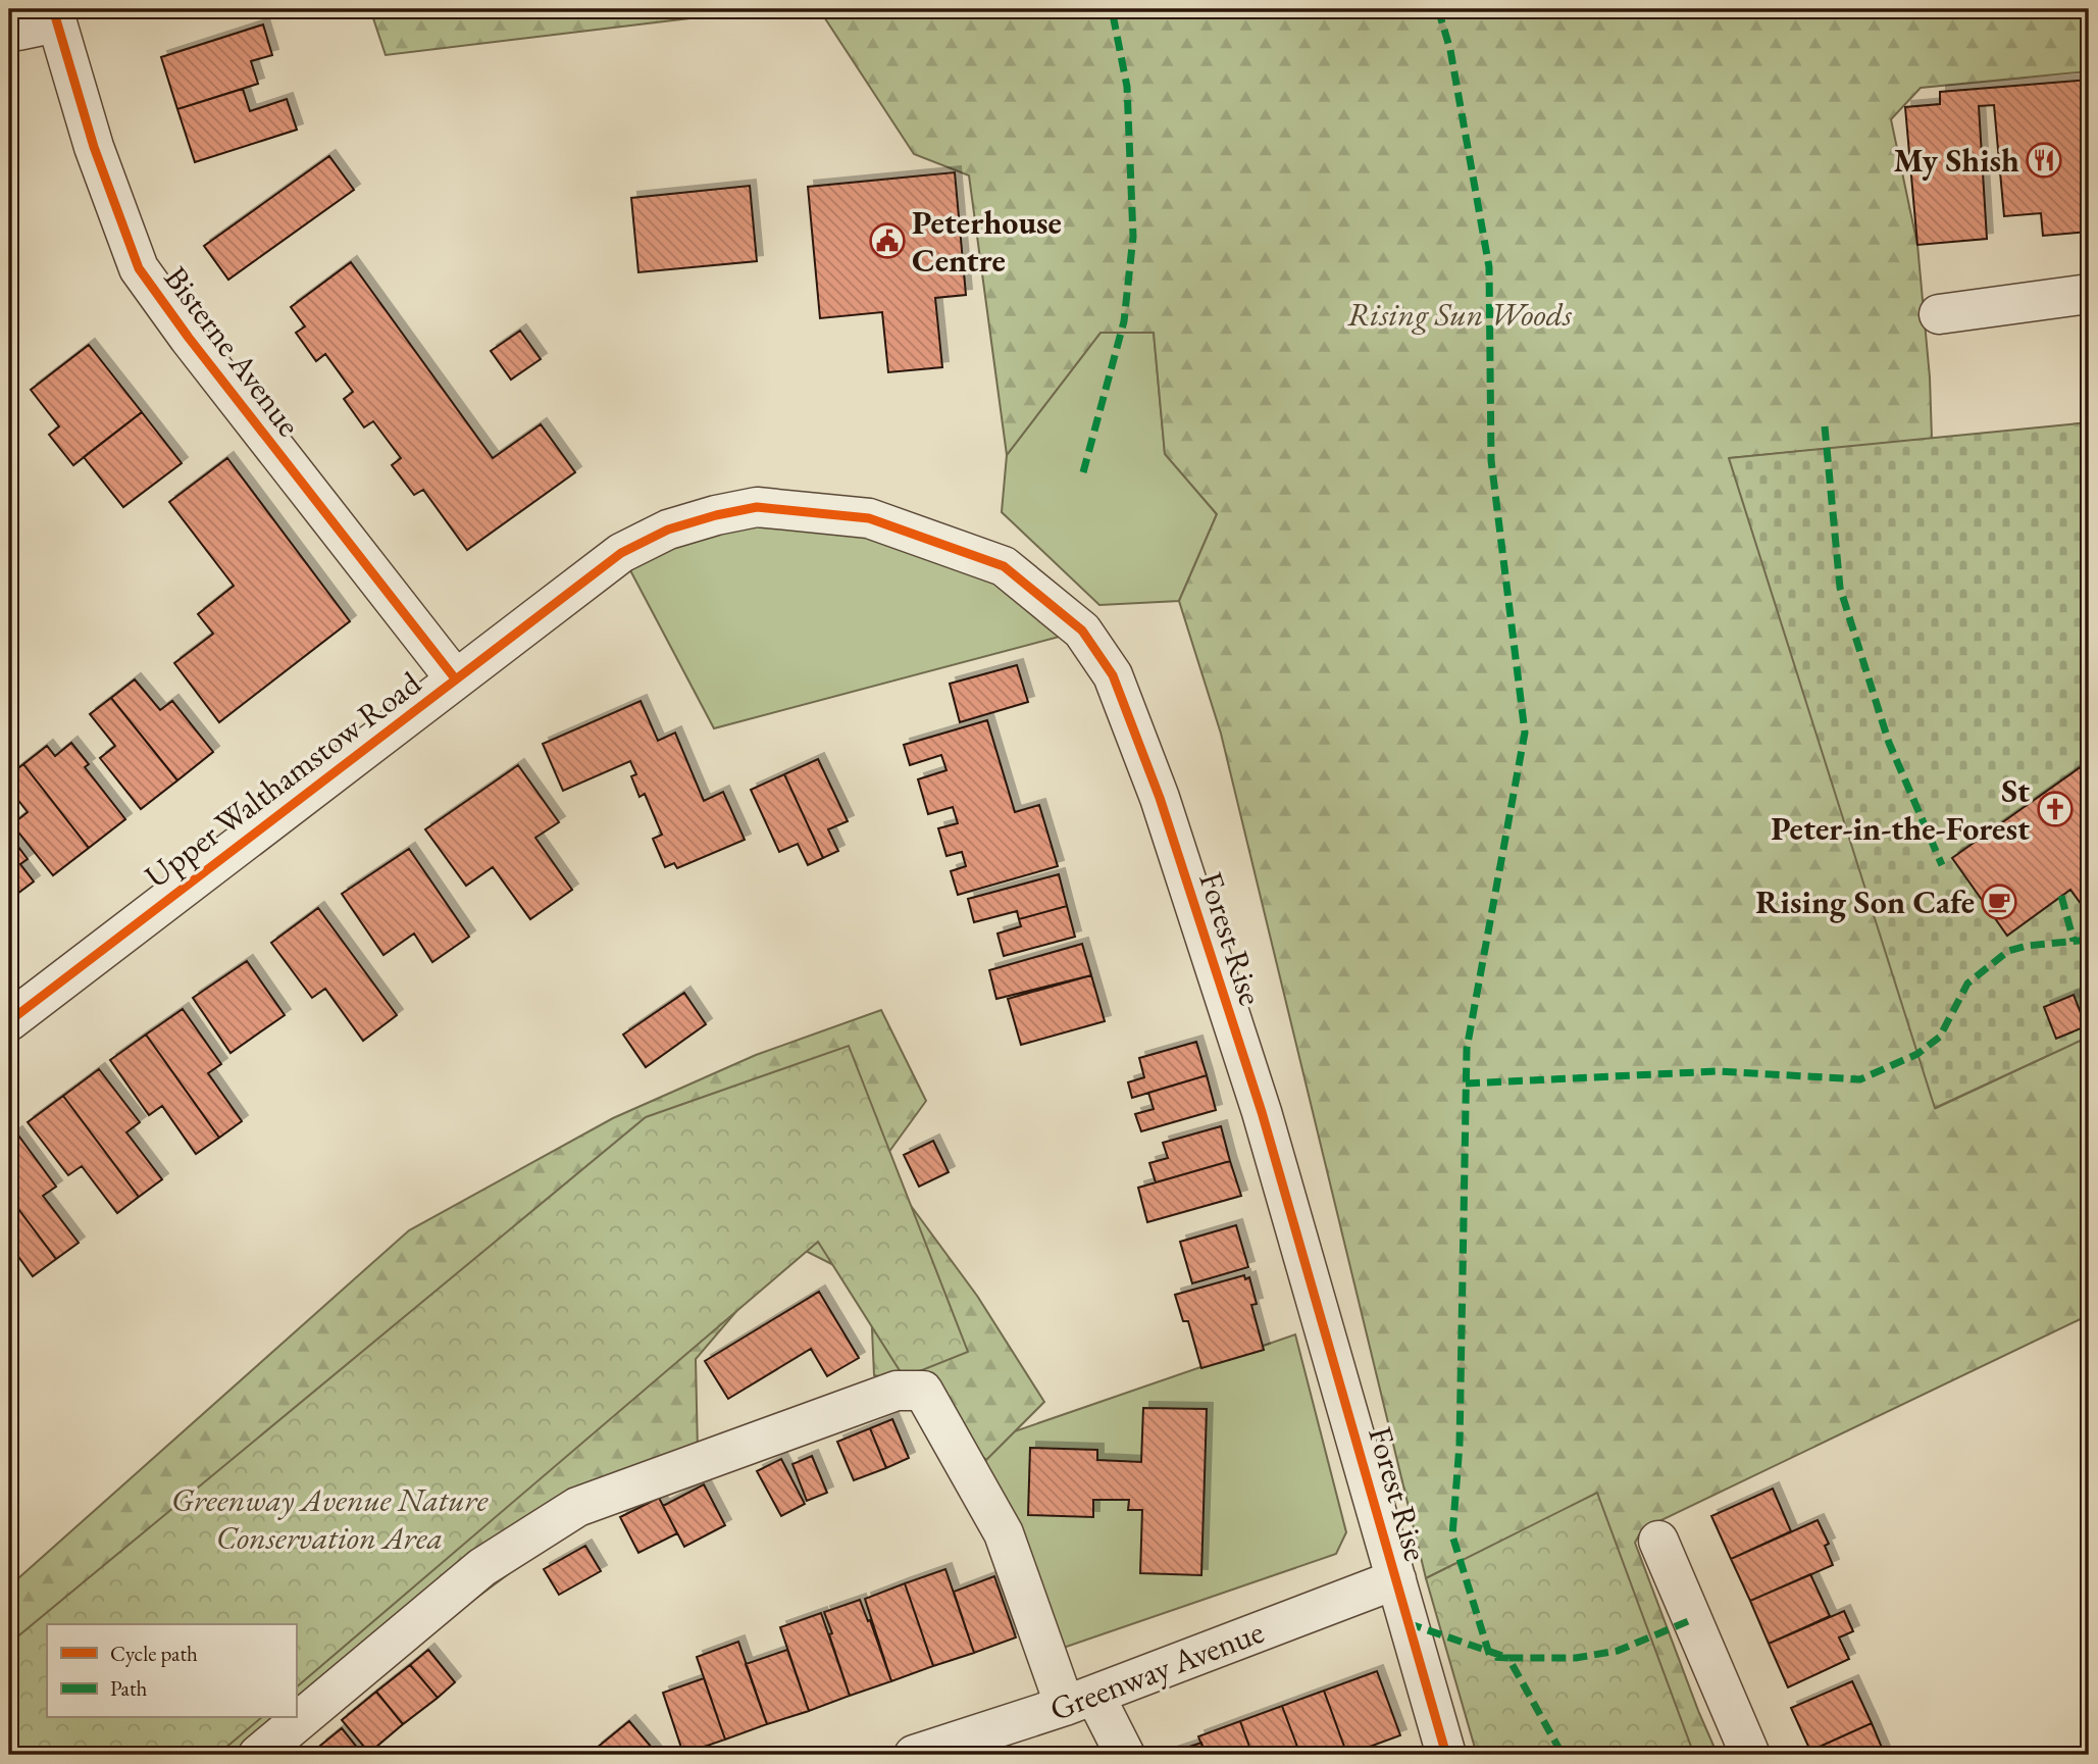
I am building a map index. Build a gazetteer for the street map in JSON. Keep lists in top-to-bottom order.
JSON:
{
  "streets": {
    "street": [
      "Bisterne Avenue",
      "Upper Walthamstow Road",
      "Forest Rise",
      "Greenway Avenue"
    ]
  },
  "crossings": [
    ["Bisterne Avenue", "Upper Walthamstow Road"],
    ["Upper Walthamstow Road", "Forest Rise"],
    ["Forest Rise", "Greenway Avenue"]
  ],
  "parks": ["Rising Sun Woods", "Greenway Avenue Nature Conservation Area"],
  "places": {
    "restaurant": ["My Shish"],
    "public building": ["Peterhouse Centre"],
    "church": ["St Peter-in-the-Forest"],
    "cafe": ["Rising Son Cafe"]
  },
  "legend": ["Cycle path", "Path"]
}
